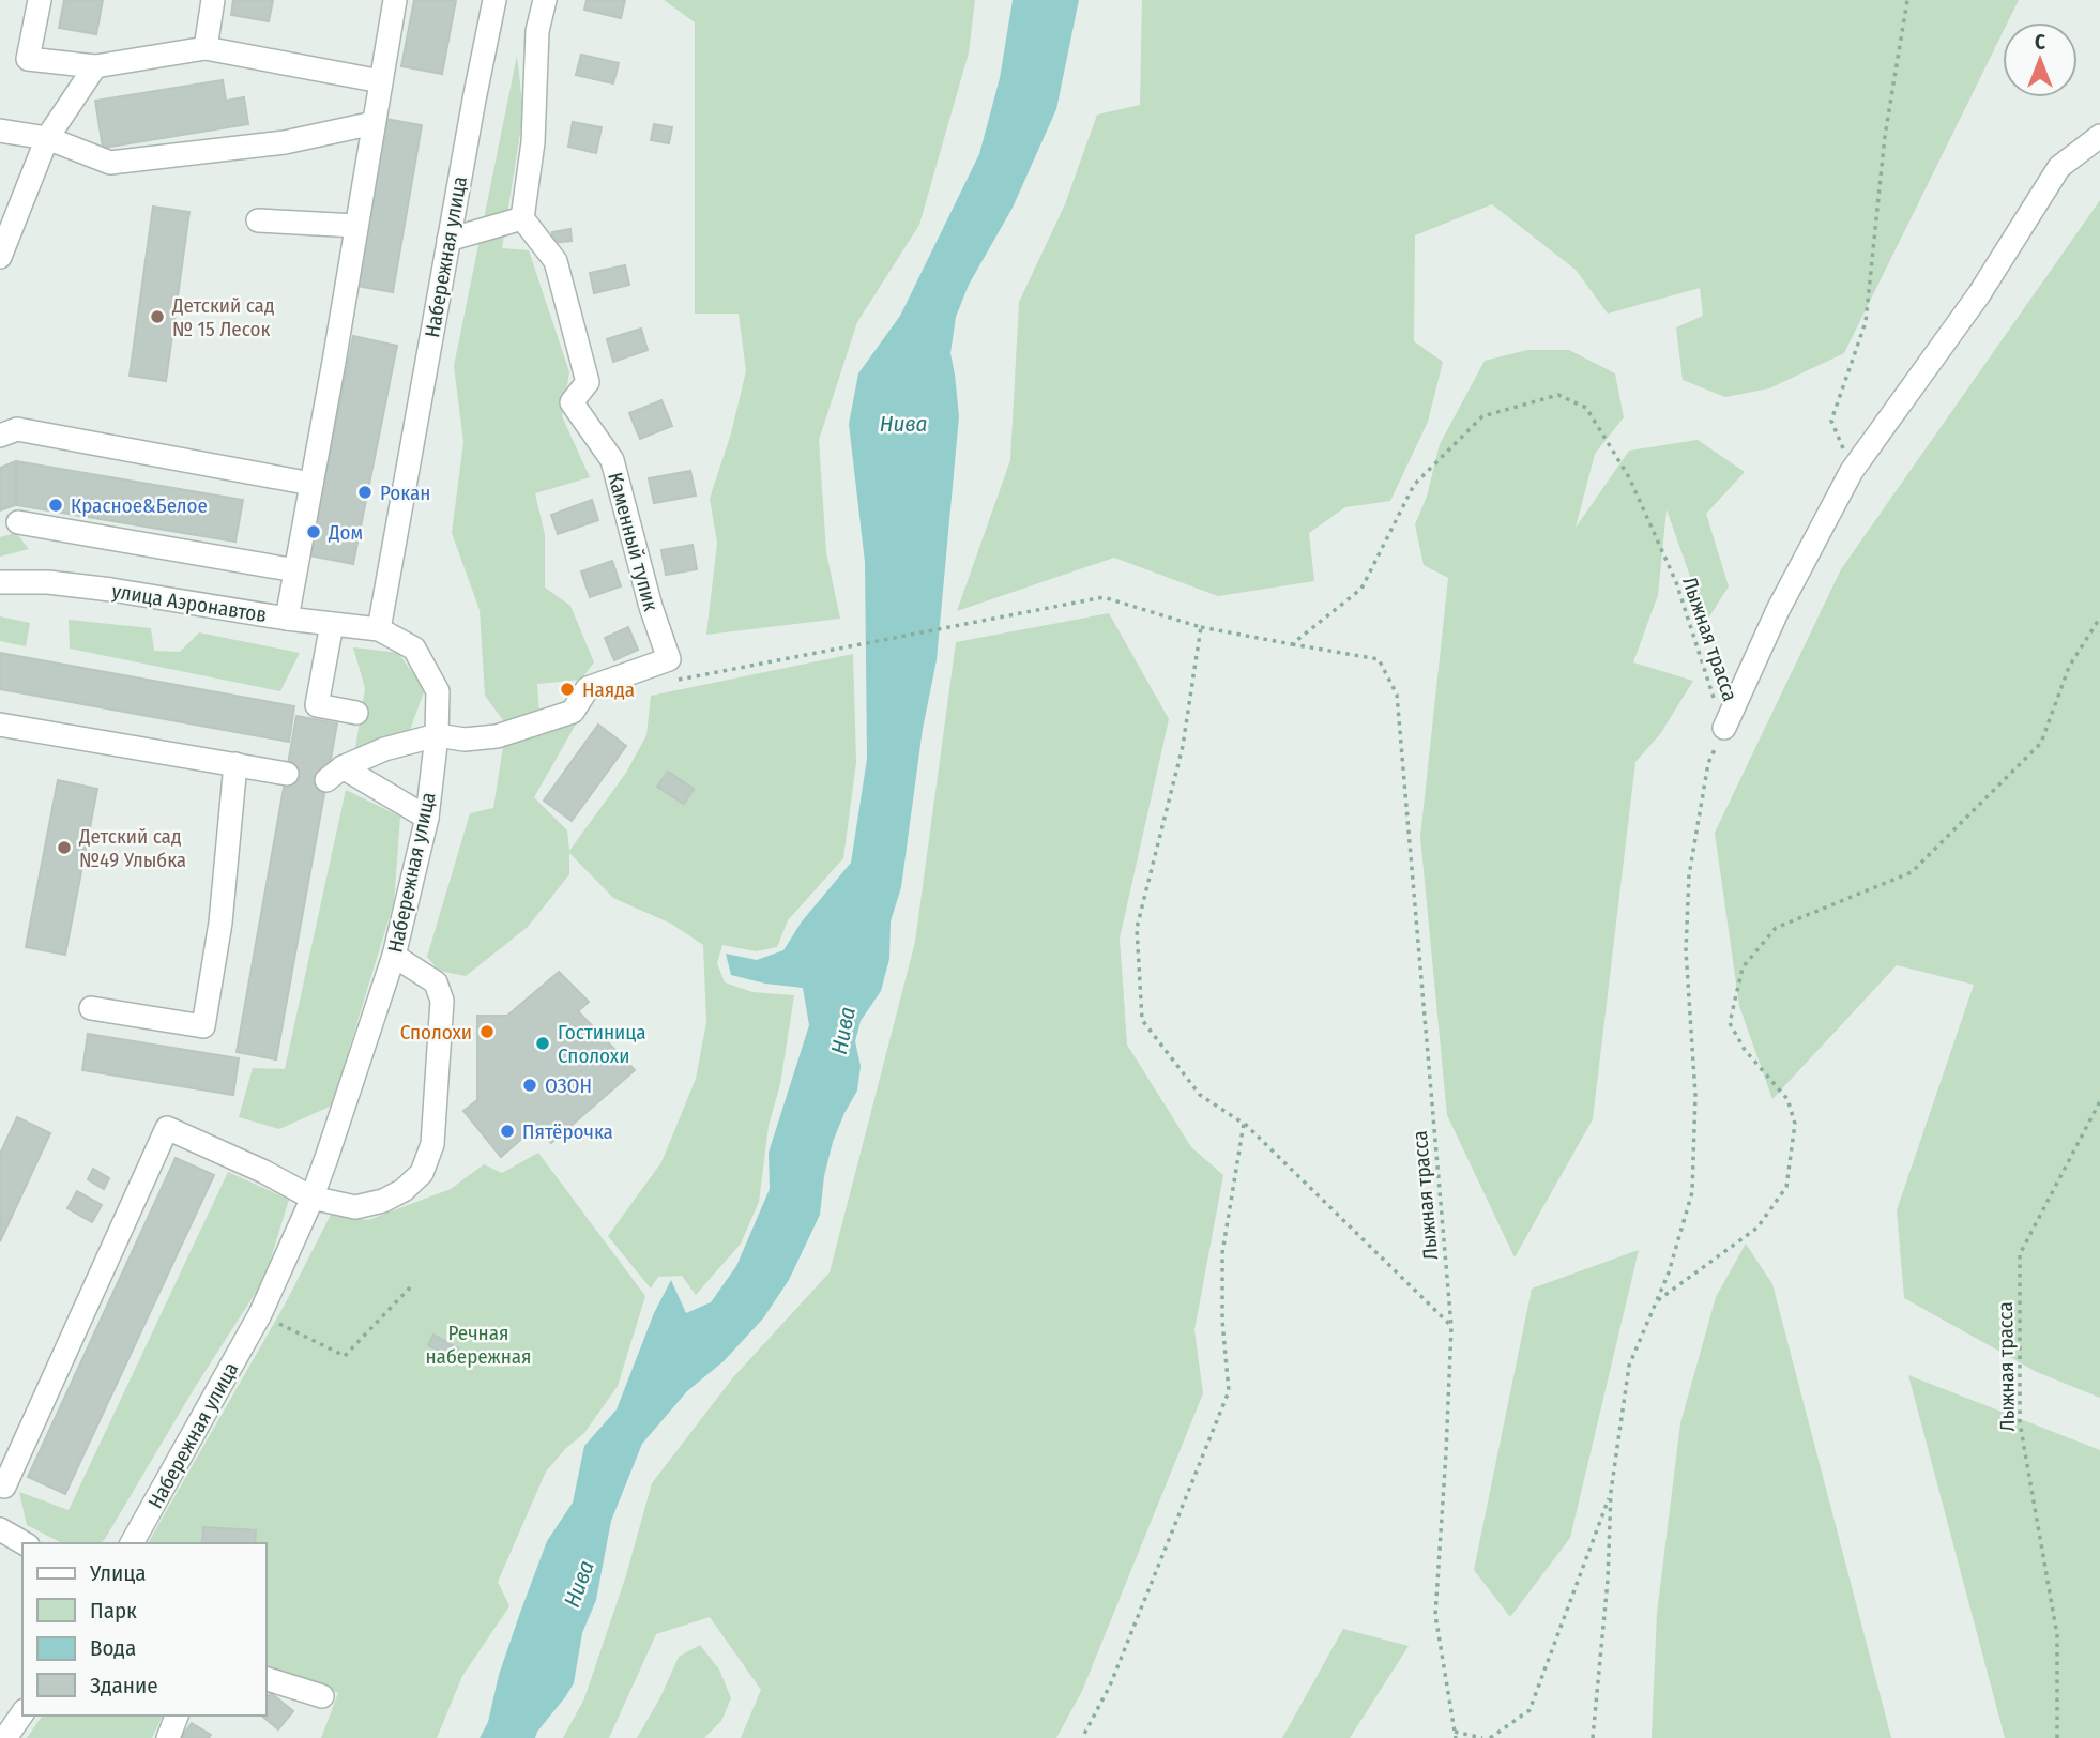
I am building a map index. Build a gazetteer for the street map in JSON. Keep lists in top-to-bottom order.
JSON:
{
  "streets": {
    "street": ["Набережная улица", "Каменный тупик", "улица Аэронавтов"],
    "path": ["Лыжная трасса"]
  },
  "crossings": [
    ["Набережная улица", "улица Аэронавтов"],
    ["Каменный тупик", "Лыжная трасса"]
  ],
  "water": ["Нива"],
  "parks": ["Речная набережная"],
  "places": [
    "Детский сад № 15 Лесок",
    "Рокан",
    "Красное&Белое",
    "Дом",
    "Наяда",
    "Детский сад №49 Улыбка",
    "Сполохи",
    "Гостиница Сполохи",
    "ОЗОН",
    "Пятёрочка"
  ],
  "legend": [
    "Улица",
    "Парк",
    "Вода",
    "Здание"
  ],
  "north": "top"
}
